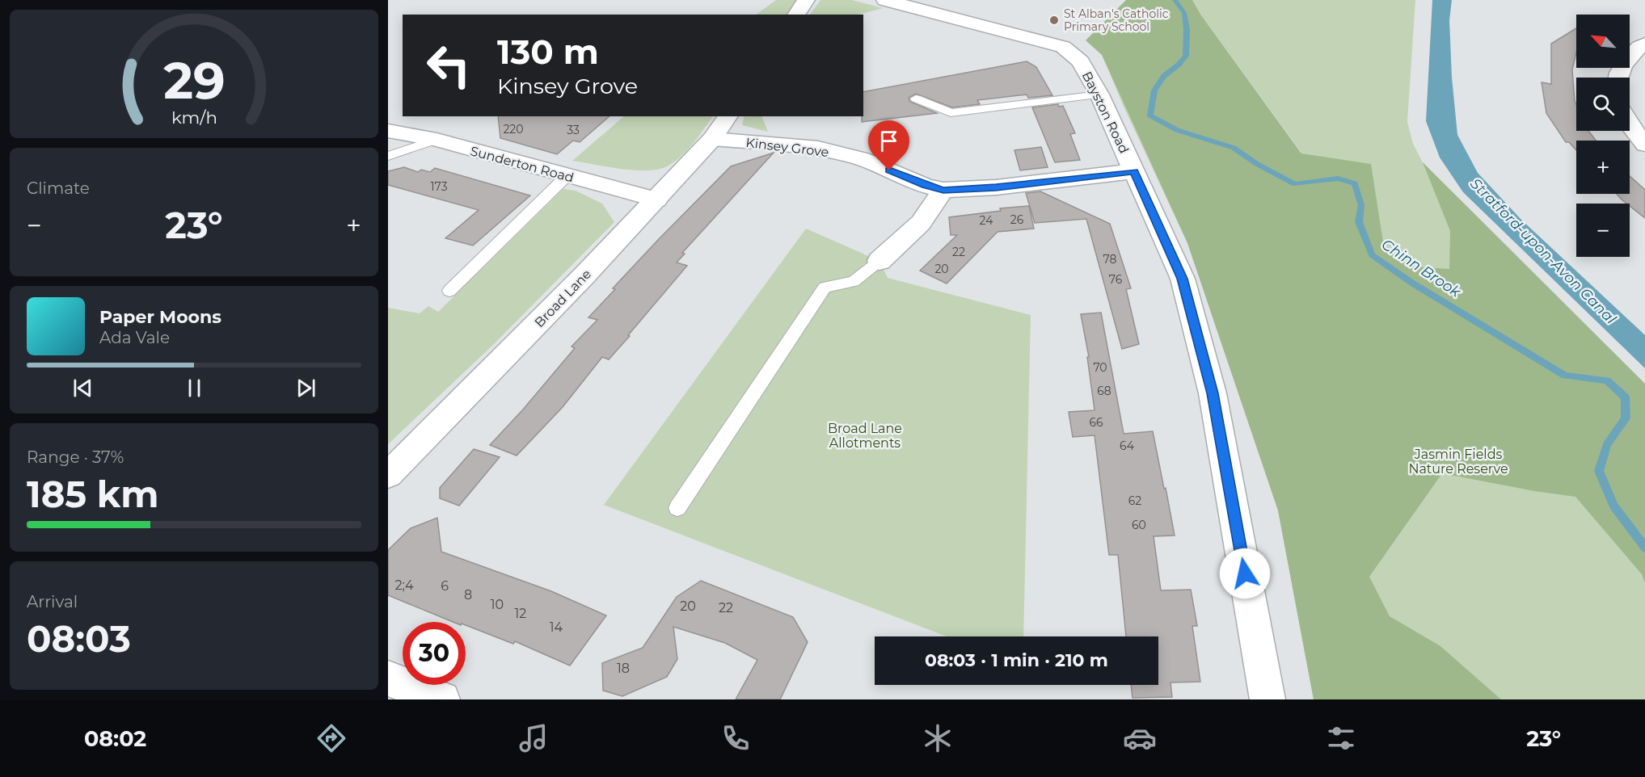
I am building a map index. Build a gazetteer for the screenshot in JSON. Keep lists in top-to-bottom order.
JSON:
{
  "streets": {
    "street": [
      "Bayston Road",
      "Kinsey Grove",
      "Sunderton Road",
      "Broad Lane"
    ]
  },
  "crossings": [
    ["Bayston Road", "Kinsey Grove"],
    ["Kinsey Grove", "Broad Lane"],
    ["Sunderton Road", "Broad Lane"]
  ],
  "water": ["Stratford-upon-Avon Canal", "Chinn Brook"],
  "parks": ["Broad Lane Allotments", "Jasmin Fields Nature Reserve"],
  "places": ["St Alban's Catholic Primary School"],
  "house_numbers": [
    "220",
    "33",
    "173",
    "26",
    "24",
    "22",
    "78",
    "20",
    "76",
    "70",
    "68",
    "66",
    "64",
    "62",
    "60",
    "2;4",
    "6",
    "8",
    "10",
    "20",
    "22",
    "12",
    "14",
    "18"
  ],
  "north": "top left",
  "page": {
    "map_buttons": ["+", "−"],
    "turn": ["130 m", "Kinsey Grove"],
    "tile": [
      "Climate",
      ["Range · 37%", "185 km"],
      ["Arrival", "08:03"]
    ],
    "heat": ["−", "23°", "+"],
    "song": ["Paper Moons", "Ada Vale"],
    "limit": "30",
    "trip": "08:03 · 1 min · 210 m",
    "tabs": ["08:02", "23°"],
    "gauge": ["29", "km/h"]
  }
}
